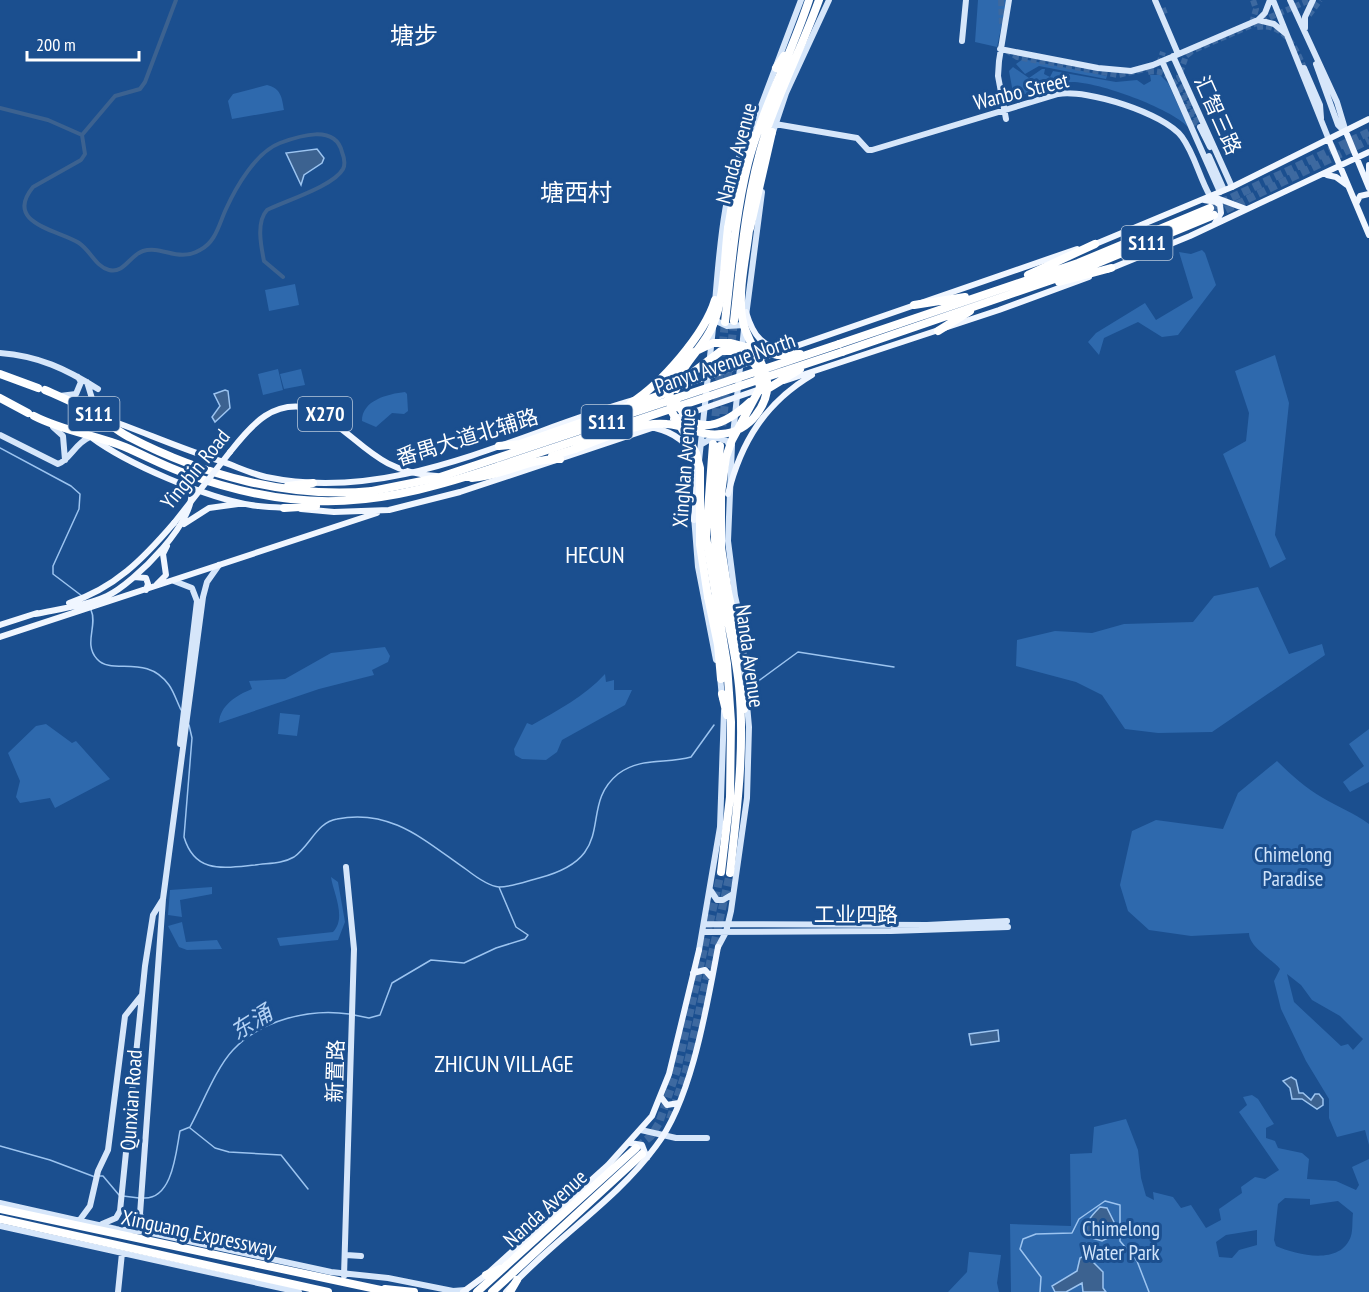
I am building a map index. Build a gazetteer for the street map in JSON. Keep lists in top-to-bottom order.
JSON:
{
  "streets": {
    "highway": [
      "Nanda Avenue",
      "S111",
      "Panyu Avenue North",
      "Xinguang Expressway"
    ],
    "main road": ["X270", "番禺大道北辅路", "Yingbin Road"],
    "street": [
      "Wanbo Street",
      "汇智三路",
      "XingNan Avenue",
      "工业四路",
      "新置路",
      "Qunxian Road"
    ]
  },
  "crossings": [
    ["S111", "Panyu Avenue North"],
    ["Panyu Avenue North", "番禺大道北辅路"],
    ["番禺大道北辅路", "Yingbin Road"],
    ["XingNan Avenue", "工业四路"],
    ["Yingbin Road", "Qunxian Road"]
  ],
  "districts": [
    "塘步",
    "塘西村",
    "HECUN",
    "ZHICUN VILLAGE"
  ],
  "water": ["东涌"],
  "parks": ["Chimelong Paradise", "Chimelong Water Park"],
  "scale_bar": "200 m"
}
